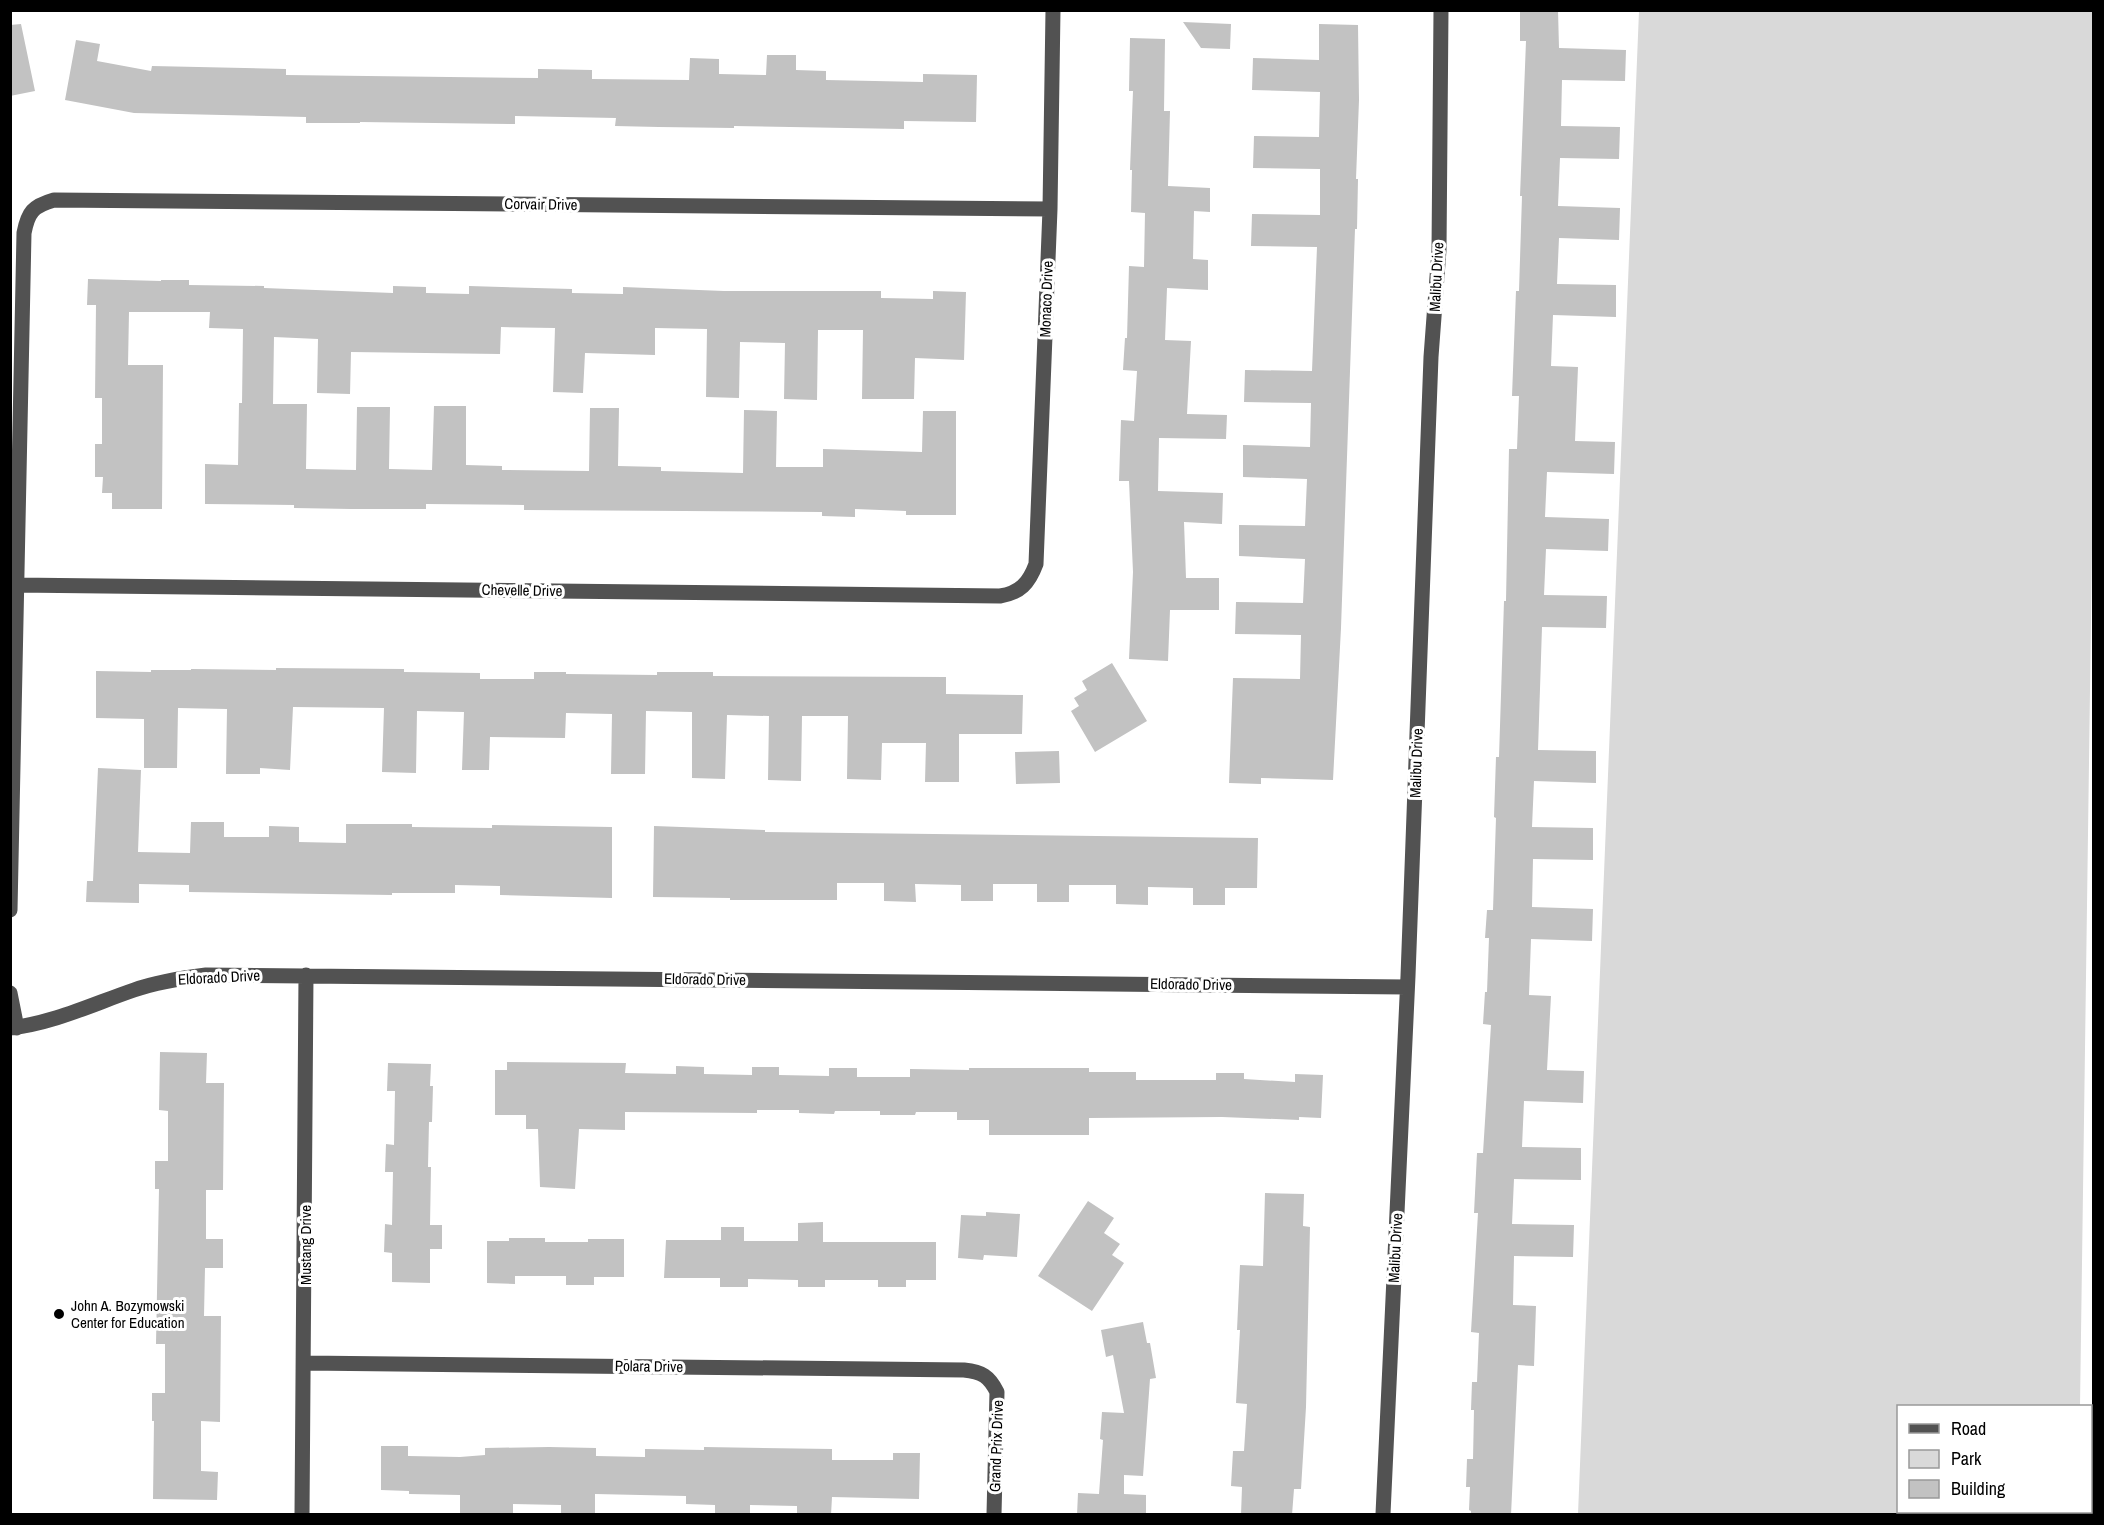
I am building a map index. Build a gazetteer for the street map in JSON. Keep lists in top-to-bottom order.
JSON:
{
  "streets": {
    "street": [
      "Corvair Drive",
      "Malibu Drive",
      "Monaco Drive",
      "Chevelle Drive",
      "Eldorado Drive",
      "Mustang Drive",
      "Polara Drive",
      "Grand Prix Drive"
    ]
  },
  "crossings": [
    ["Corvair Drive", "Monaco Drive"],
    ["Corvair Drive", "Chevelle Drive"],
    ["Malibu Drive", "Eldorado Drive"],
    ["Monaco Drive", "Chevelle Drive"],
    ["Eldorado Drive", "Mustang Drive"],
    ["Mustang Drive", "Polara Drive"],
    ["Polara Drive", "Grand Prix Drive"]
  ],
  "places": ["John A. Bozymowski Center for Education"],
  "legend": ["Road", "Park", "Building"]
}
